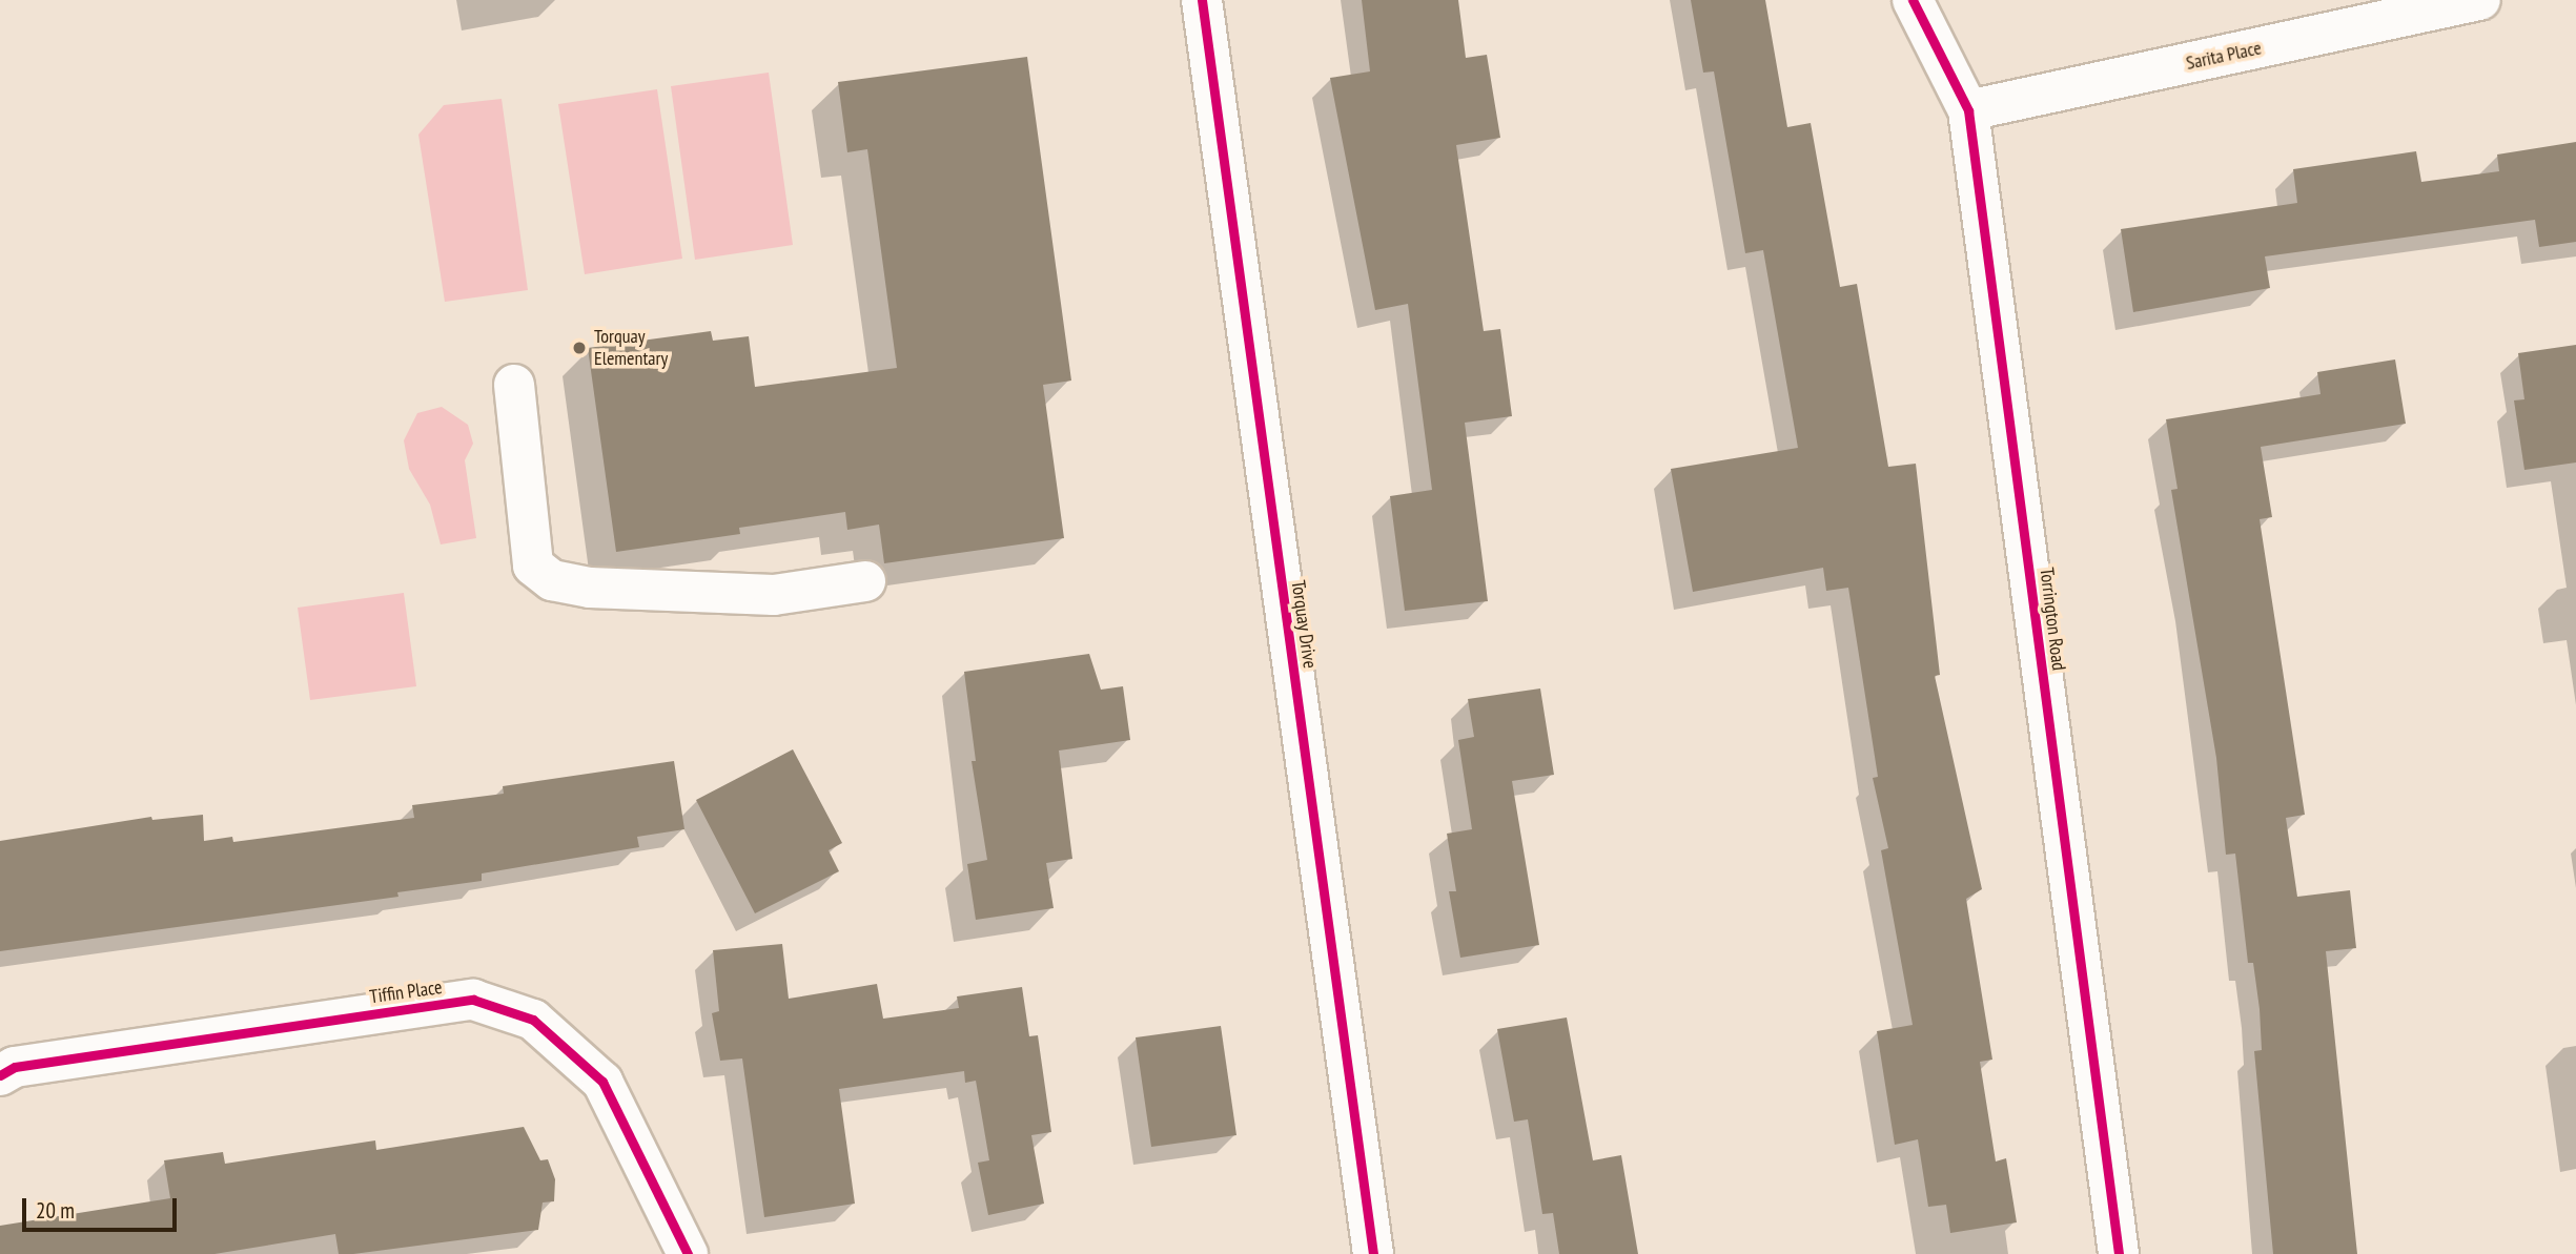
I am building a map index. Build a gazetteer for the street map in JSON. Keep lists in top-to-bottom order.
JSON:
{
  "streets": {
    "street": [
      "Sarita Place",
      "Torrington Road",
      "Torquay Drive",
      "Tiffin Place"
    ]
  },
  "crossings": [
    ["Sarita Place", "Torrington Road"]
  ],
  "places": ["Torquay Elementary"],
  "scale_bar": "20 m"
}
